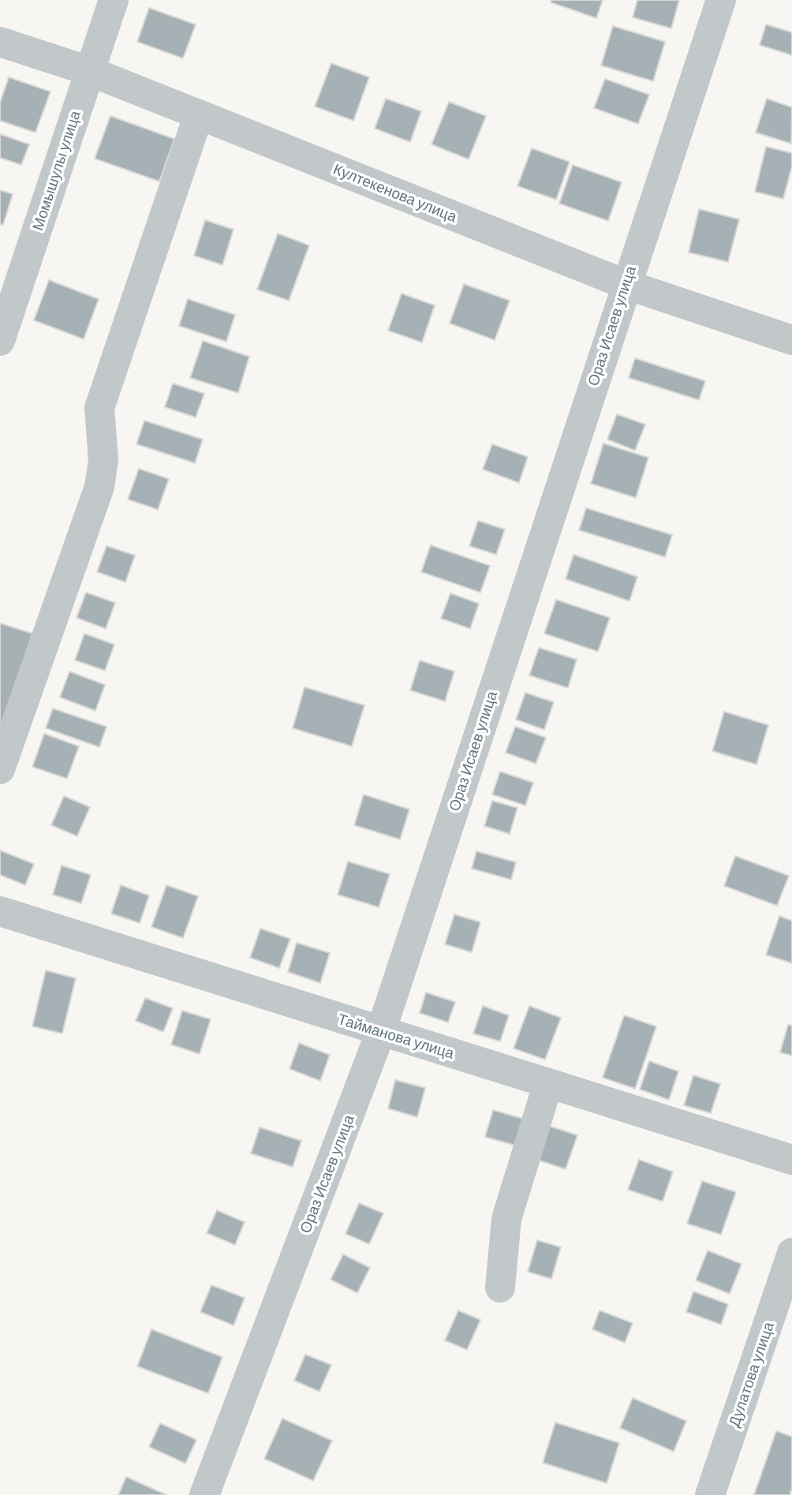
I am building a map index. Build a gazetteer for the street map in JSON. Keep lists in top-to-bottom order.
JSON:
{
  "streets": {
    "street": [
      "Момышулы улица",
      "Култекенова улица",
      "Ораз Исаев улица",
      "Тайманова улица",
      "Дулатова улица"
    ]
  },
  "crossings": [
    ["Момышулы улица", "Култекенова улица"],
    ["Култекенова улица", "Ораз Исаев улица"],
    ["Ораз Исаев улица", "Тайманова улица"]
  ]
}
